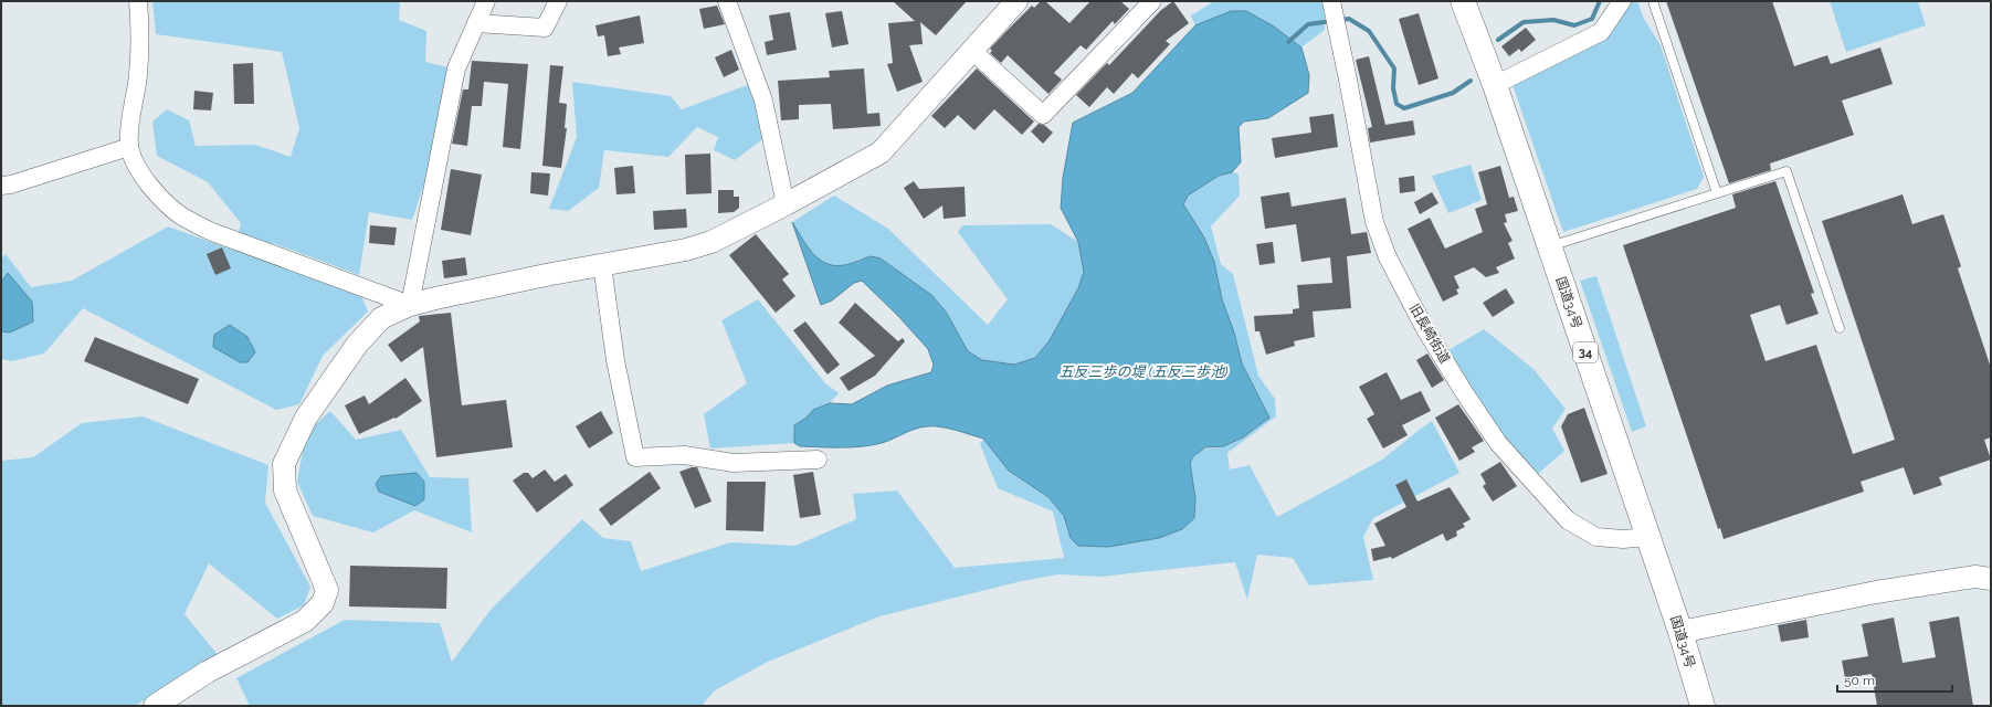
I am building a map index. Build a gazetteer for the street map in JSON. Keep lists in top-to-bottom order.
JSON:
{
  "streets": {
    "highway": ["国道34号", "34"],
    "street": ["旧長崎街道"]
  },
  "crossings": [
    ["国道34号", "旧長崎街道"]
  ],
  "water": ["五反三歩の堤 (五反三歩池)"],
  "scale_bar": "50 m"
}
